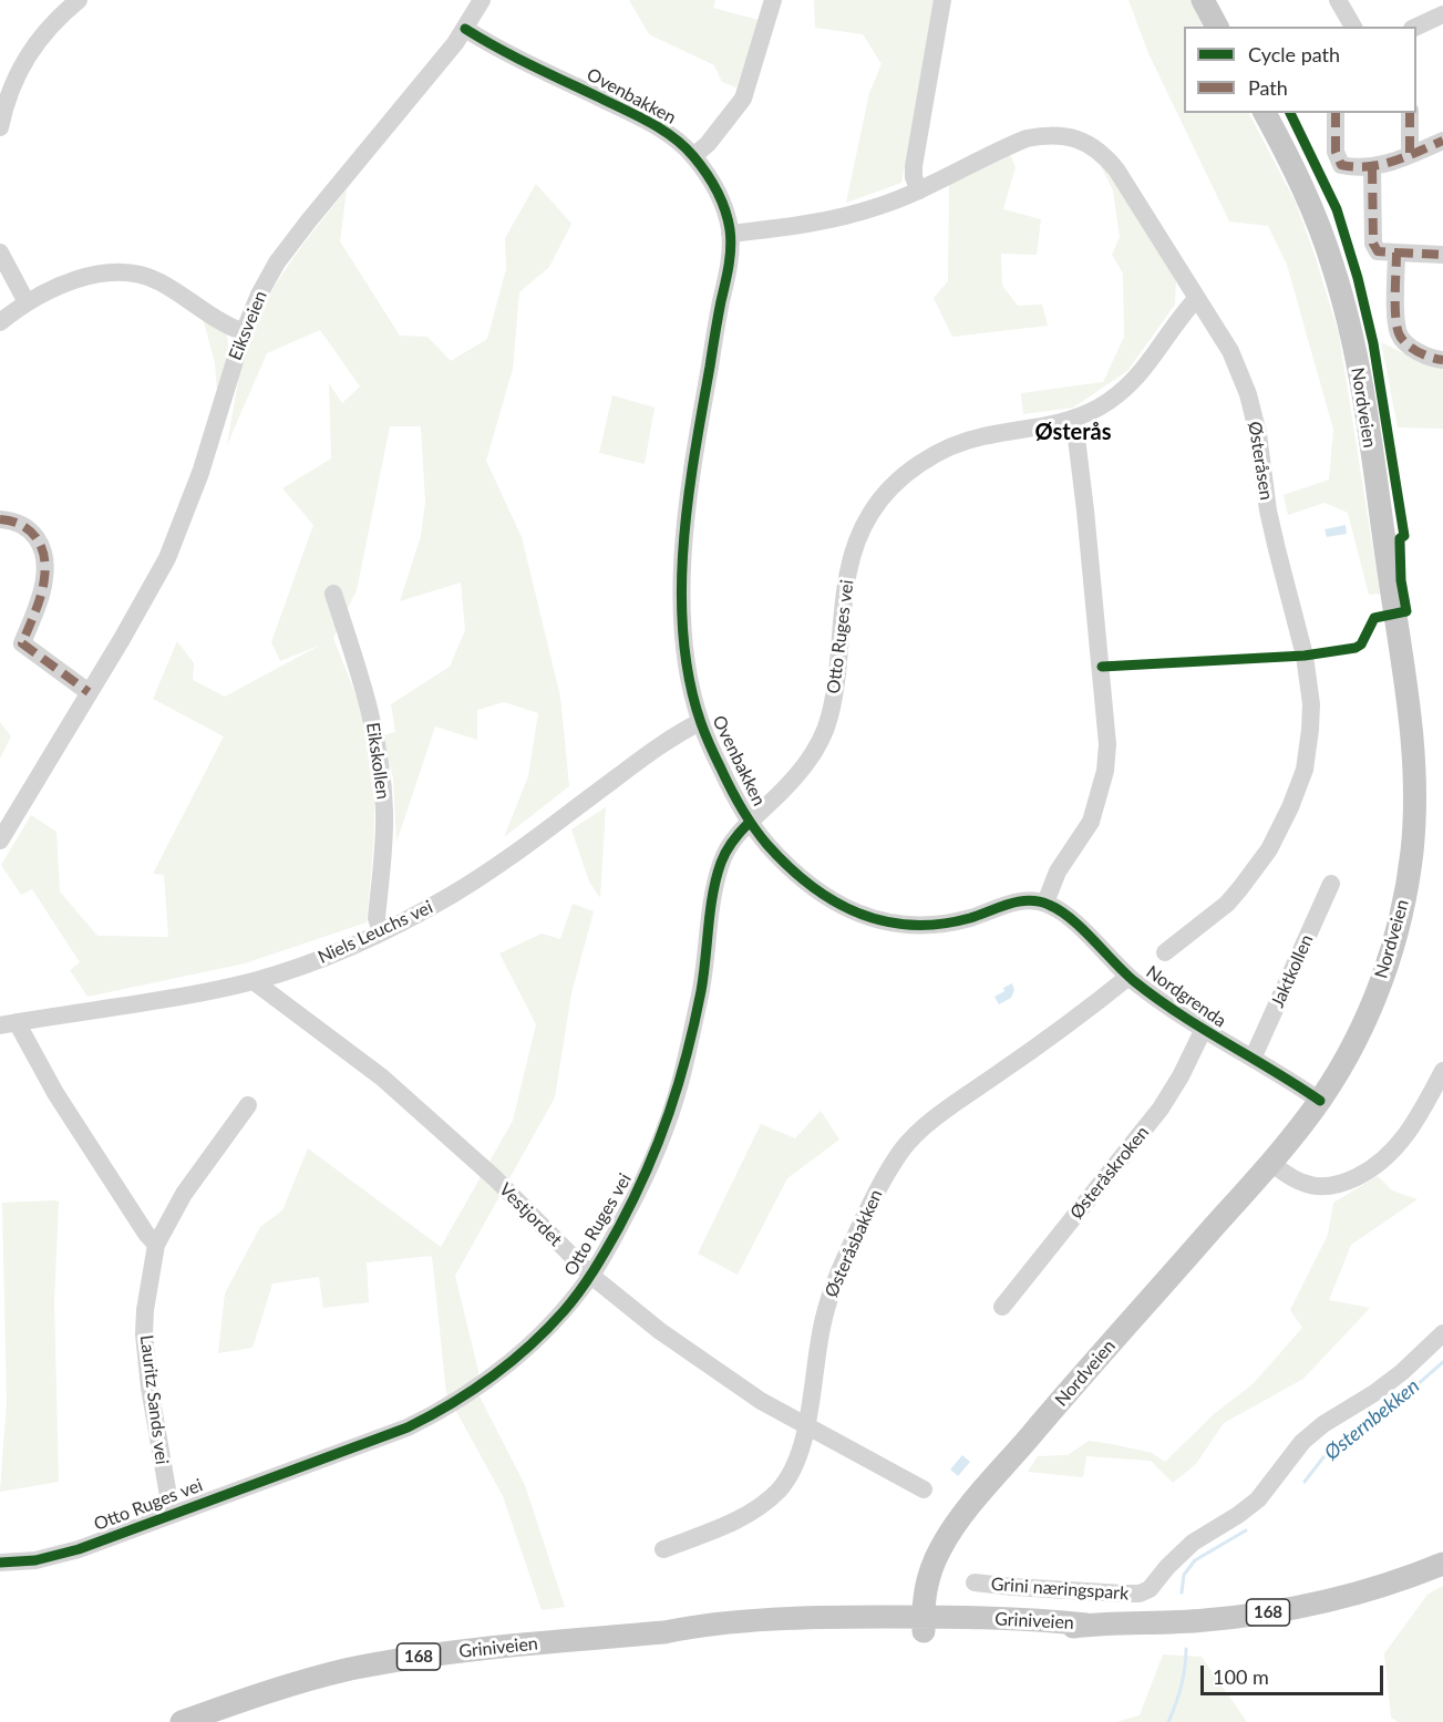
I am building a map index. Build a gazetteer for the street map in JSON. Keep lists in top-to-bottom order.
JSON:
{
  "streets": {
    "main road": ["Nordveien", "168", "Griniveien"],
    "street": [
      "Ovenbakken",
      "Eiksveien",
      "Østeråsen",
      "Otto Ruges vei",
      "Eikskollen",
      "Niels Leuchs vei",
      "Jaktkollen",
      "Nordgrenda",
      "Østeråskroken",
      "Vestjordet",
      "Østeråsbakken",
      "Lauritz Sands vei",
      "Grini næringspark"
    ]
  },
  "crossings": [
    ["Ovenbakken", "Eiksveien"],
    ["Ovenbakken", "Østeråsen"],
    ["Ovenbakken", "Otto Ruges vei"],
    ["Ovenbakken", "Niels Leuchs vei"],
    ["Ovenbakken", "Nordgrenda"],
    ["Nordveien", "Nordgrenda"],
    ["Nordveien", "Griniveien"],
    ["Østeråsen", "Otto Ruges vei"],
    ["Otto Ruges vei", "Vestjordet"],
    ["Otto Ruges vei", "Lauritz Sands vei"],
    ["Eikskollen", "Niels Leuchs vei"],
    ["Niels Leuchs vei", "Vestjordet"],
    ["Jaktkollen", "Nordgrenda"],
    ["Nordgrenda", "Østeråskroken"],
    ["Nordgrenda", "Østeråsbakken"],
    ["Vestjordet", "Østeråsbakken"]
  ],
  "districts": ["Østerås"],
  "water": ["Østernbekken"],
  "legend": ["Cycle path", "Path"],
  "scale_bar": "100 m"
}
